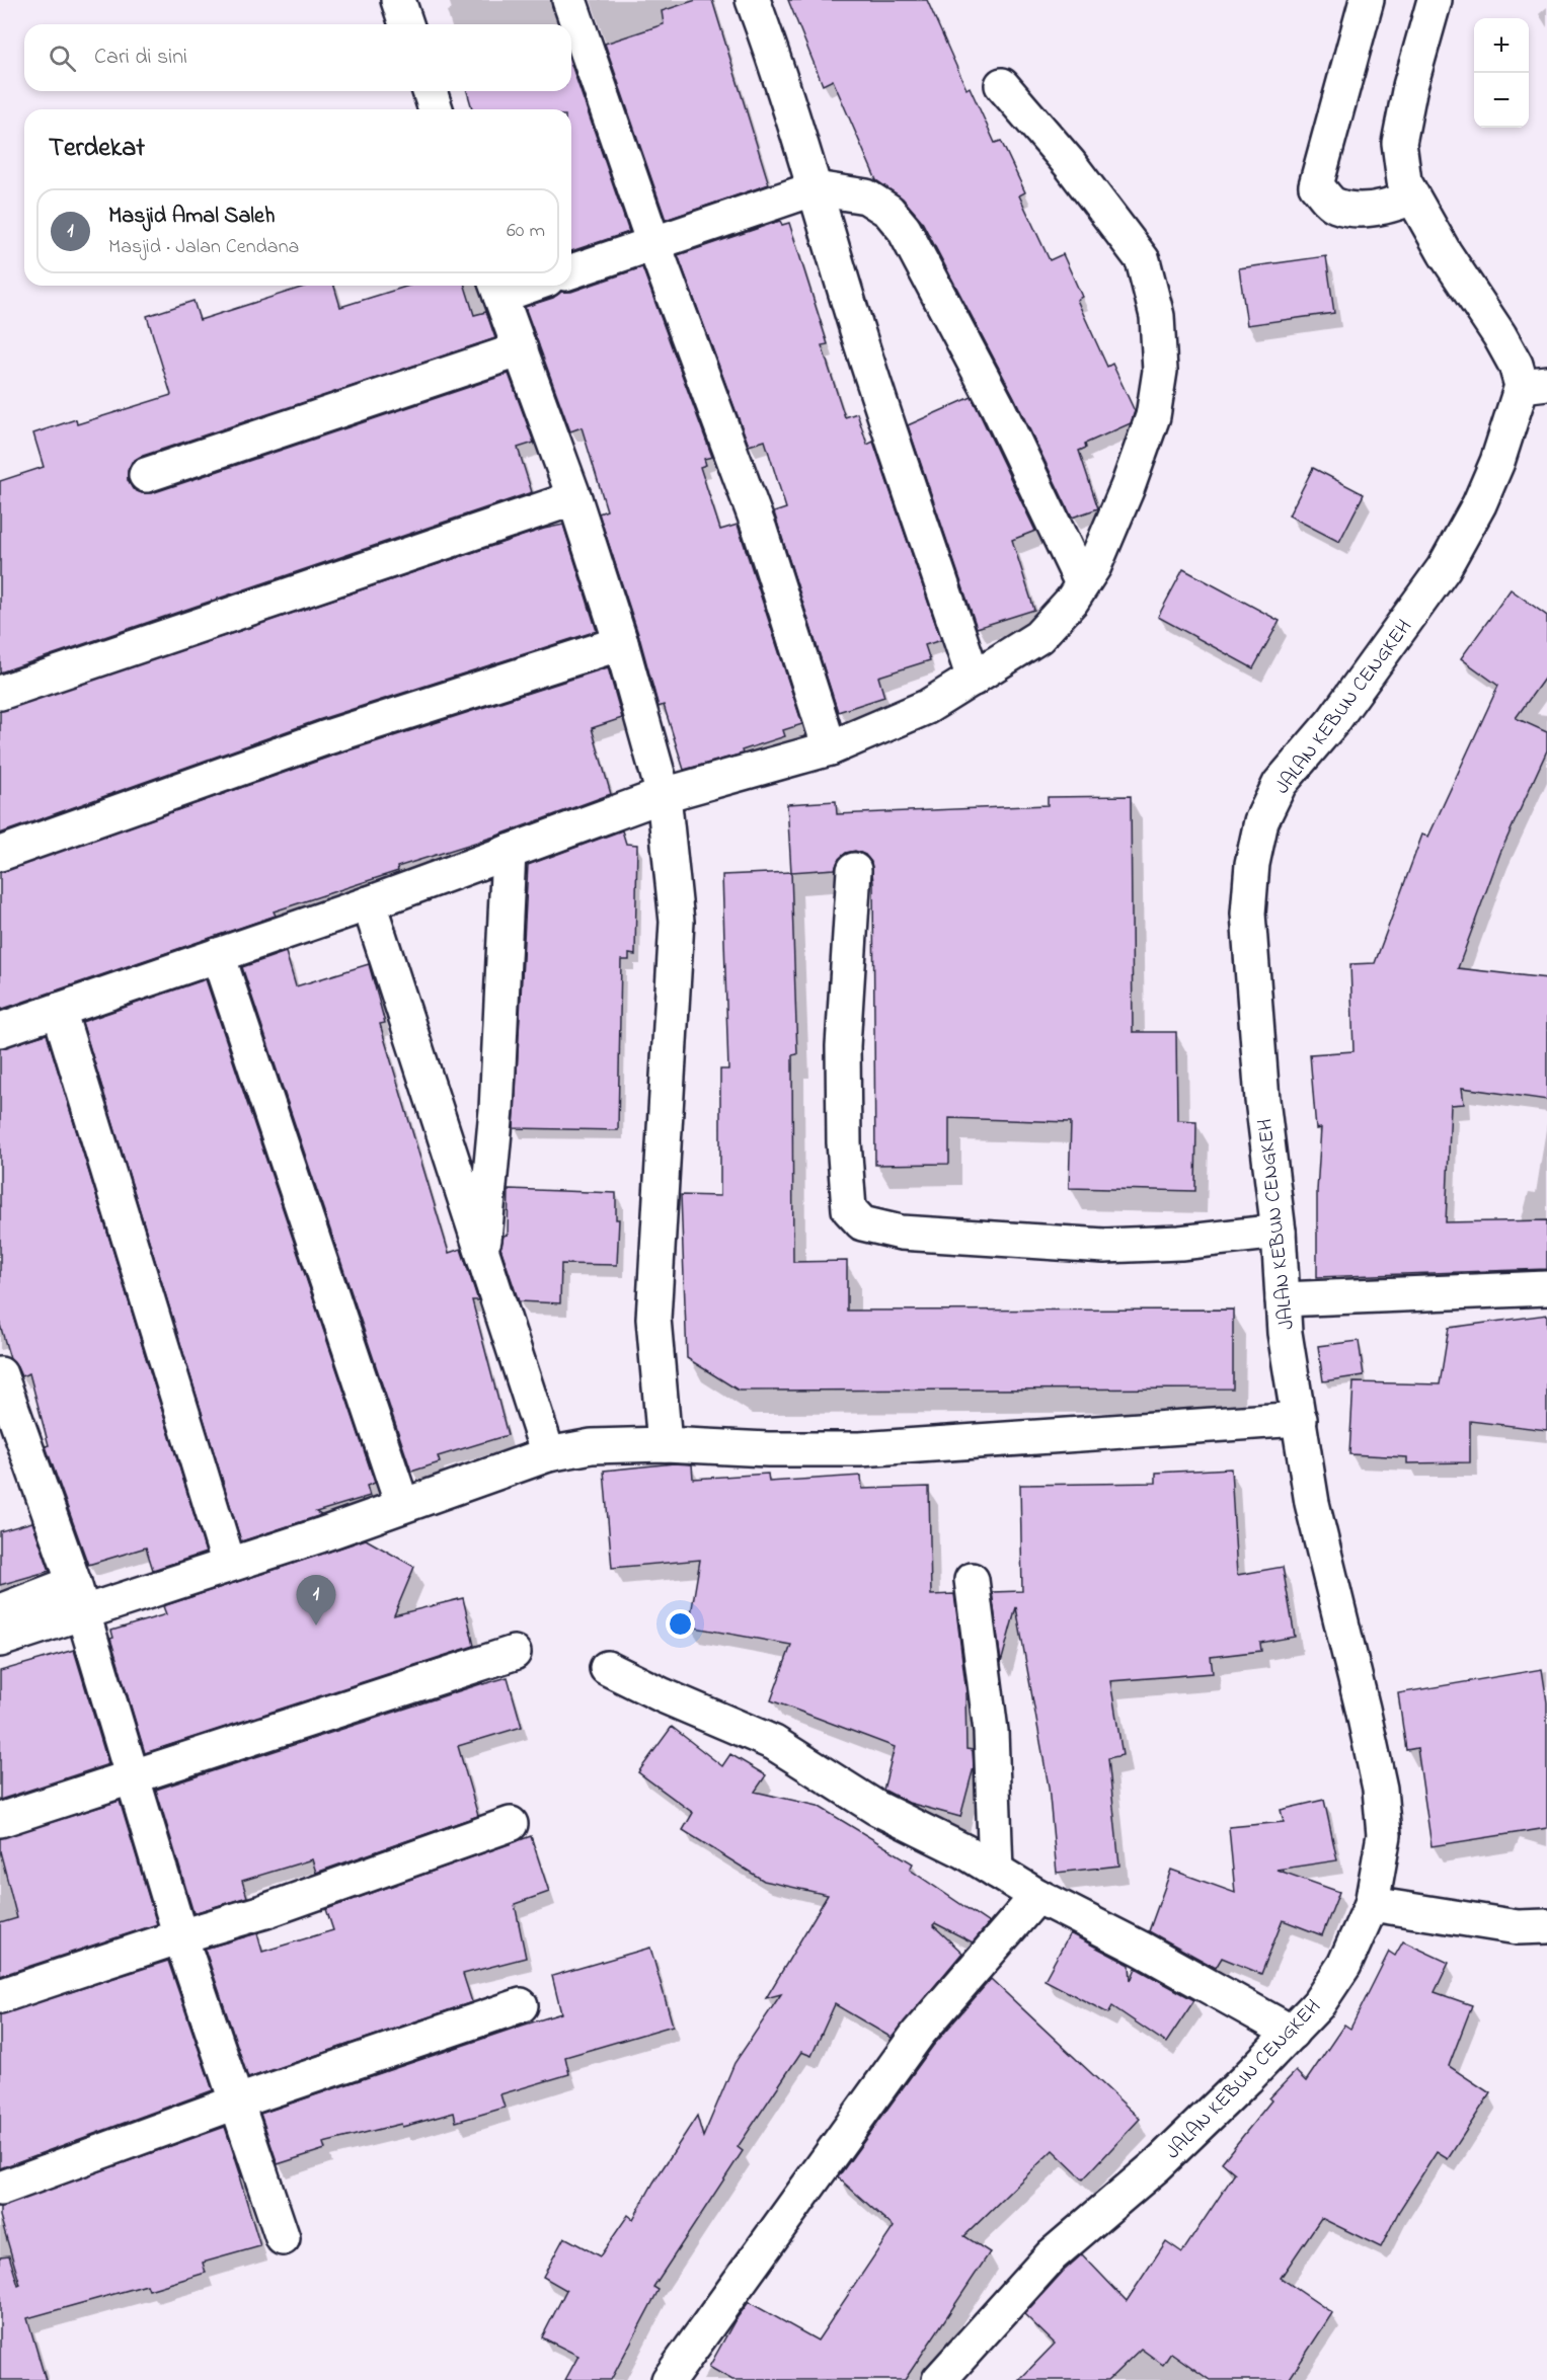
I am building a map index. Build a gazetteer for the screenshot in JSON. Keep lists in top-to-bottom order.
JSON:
{
  "streets": {
    "street": ["JALAN KEBUN CENGKEH"]
  },
  "page": {
    "map_buttons": ["+", "−"],
    "search": "Cari di sini",
    "heading": "Terdekat",
    "list": [
      {
        "mark": "1",
        "name": "Masjid Amal Saleh",
        "note": "Masjid · Jalan Cendana",
        "value": "60 m"
      }
    ],
    "pins": "1"
  }
}
